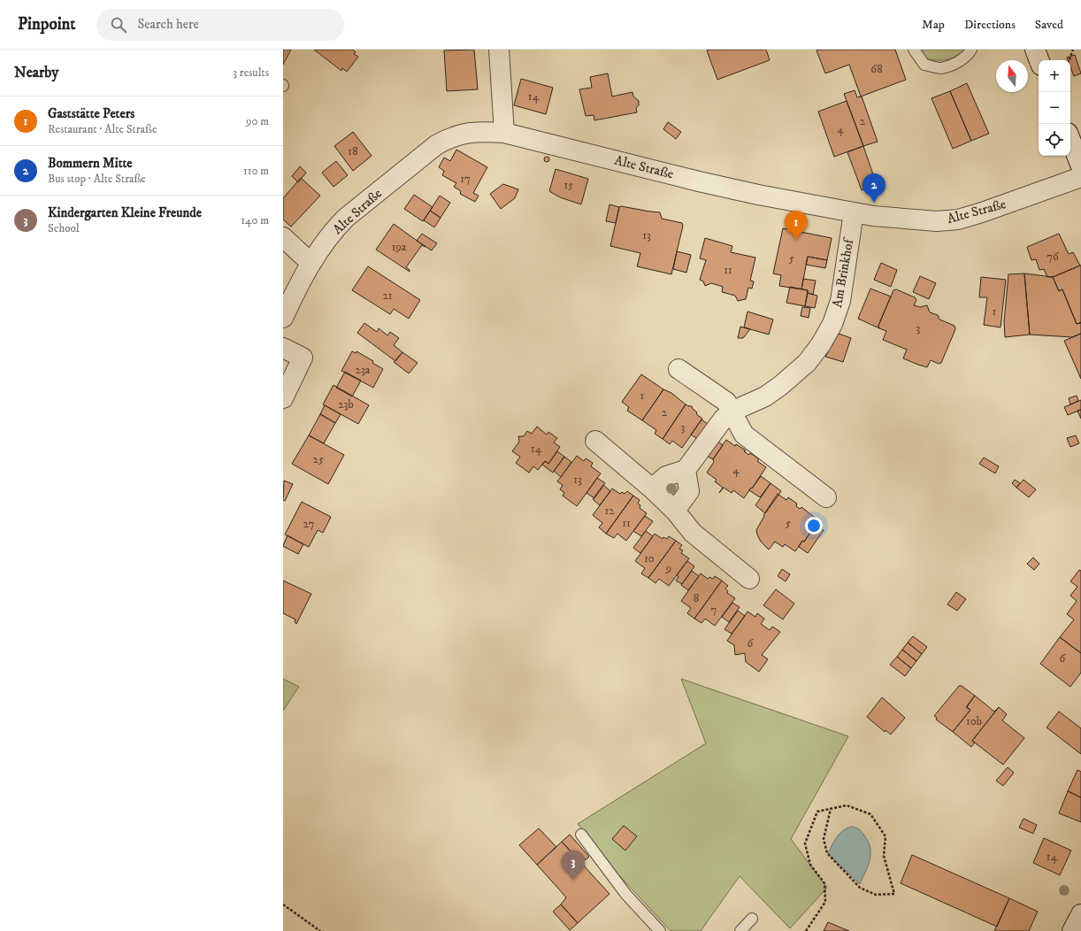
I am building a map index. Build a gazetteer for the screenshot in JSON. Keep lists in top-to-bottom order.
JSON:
{
  "streets": {
    "street": ["Alte Straße", "Am Brinkhof"]
  },
  "crossings": [
    ["Alte Straße", "Am Brinkhof"]
  ],
  "house_numbers": [
    "68",
    "14",
    "2",
    "4",
    "18",
    "17",
    "15",
    "13",
    "19a",
    "76",
    "5",
    "11",
    "21",
    "1",
    "3",
    "23a",
    "1",
    "23b",
    "2",
    "3",
    "14",
    "25",
    "4",
    "13",
    "12",
    "11",
    "5",
    "27",
    "10",
    "9",
    "8",
    "7",
    "6",
    "6",
    "10b",
    "14"
  ],
  "north": "top",
  "page": {
    "header": "Pinpoint",
    "search": "Search here",
    "nav": ["Map", "Directions", "Saved"],
    "heading": ["Nearby", "3 results"],
    "map_buttons": ["+", "−"],
    "list": [
      {
        "mark": "1",
        "name": "Gaststätte Peters",
        "note": "Restaurant · Alte Straße",
        "value": "90 m"
      },
      {
        "mark": "2",
        "name": "Bommern Mitte",
        "note": "Bus stop · Alte Straße",
        "value": "110 m"
      },
      {
        "mark": "3",
        "name": "Kindergarten Kleine Freunde",
        "note": "School",
        "value": "140 m"
      }
    ],
    "pins": ["2", "1", "3"]
  }
}
